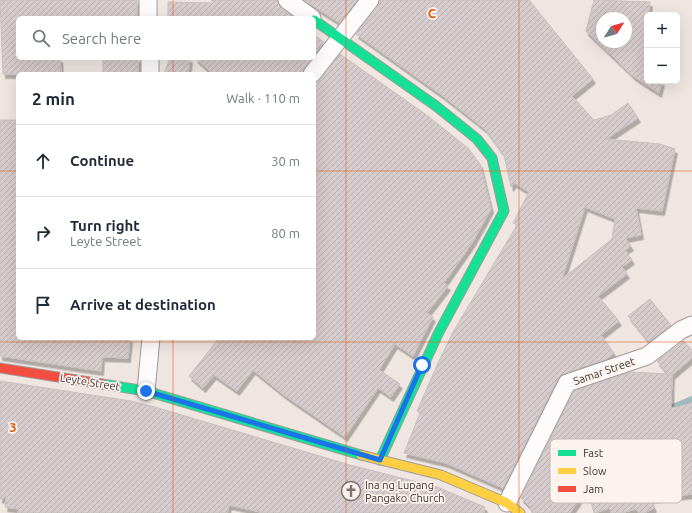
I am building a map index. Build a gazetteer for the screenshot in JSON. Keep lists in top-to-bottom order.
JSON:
{
  "streets": {
    "street": ["Samar Street", "Leyte Street"]
  },
  "crossings": [
    ["Samar Street", "Leyte Street"]
  ],
  "places": {
    "church": ["Ina ng Lupang Pangako Church"]
  },
  "legend": ["Fast", "Slow", "Jam"],
  "north": "top right",
  "page": {
    "map_buttons": ["+", "−"],
    "search": "Search here",
    "heading": ["2 min", "Walk · 110 m"],
    "list": [
      ["Continue", "30 m"],
      ["Turn right", "Leyte Street", "80 m"],
      "Arrive at destination"
    ]
  },
  "grid": {
    "columns": ["C"],
    "rows": ["3"]
  }
}
